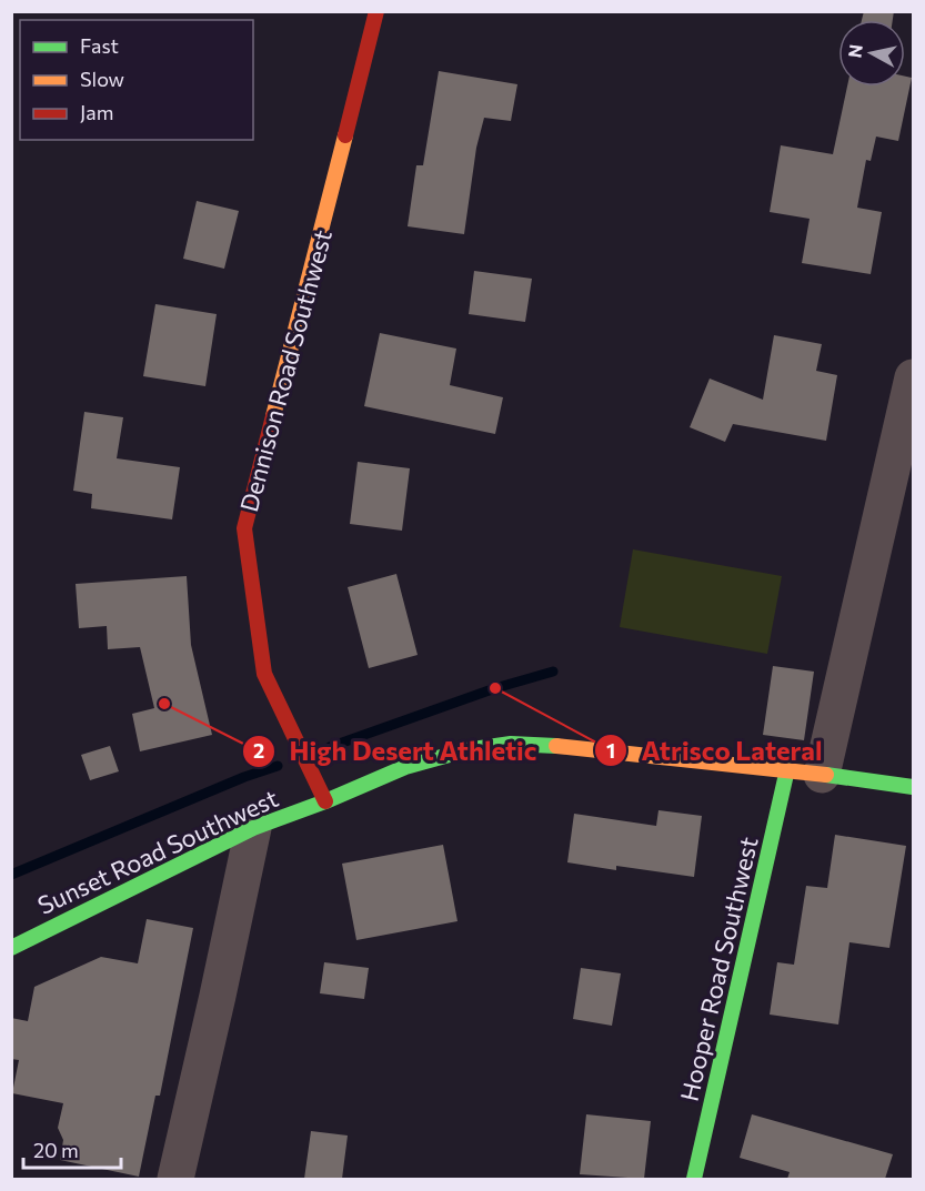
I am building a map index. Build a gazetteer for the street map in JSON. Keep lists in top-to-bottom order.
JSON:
{
  "streets": {
    "street": ["Dennison Road Southwest", "Sunset Road Southwest", "Hooper Road Southwest"]
  },
  "crossings": [
    ["Dennison Road Southwest", "Sunset Road Southwest"],
    ["Sunset Road Southwest", "Hooper Road Southwest"]
  ],
  "places": ["Atrisco Lateral", "High Desert Athletic"],
  "legend": ["Fast", "Slow", "Jam"],
  "scale_bar": "20 m",
  "north": "left"
}
